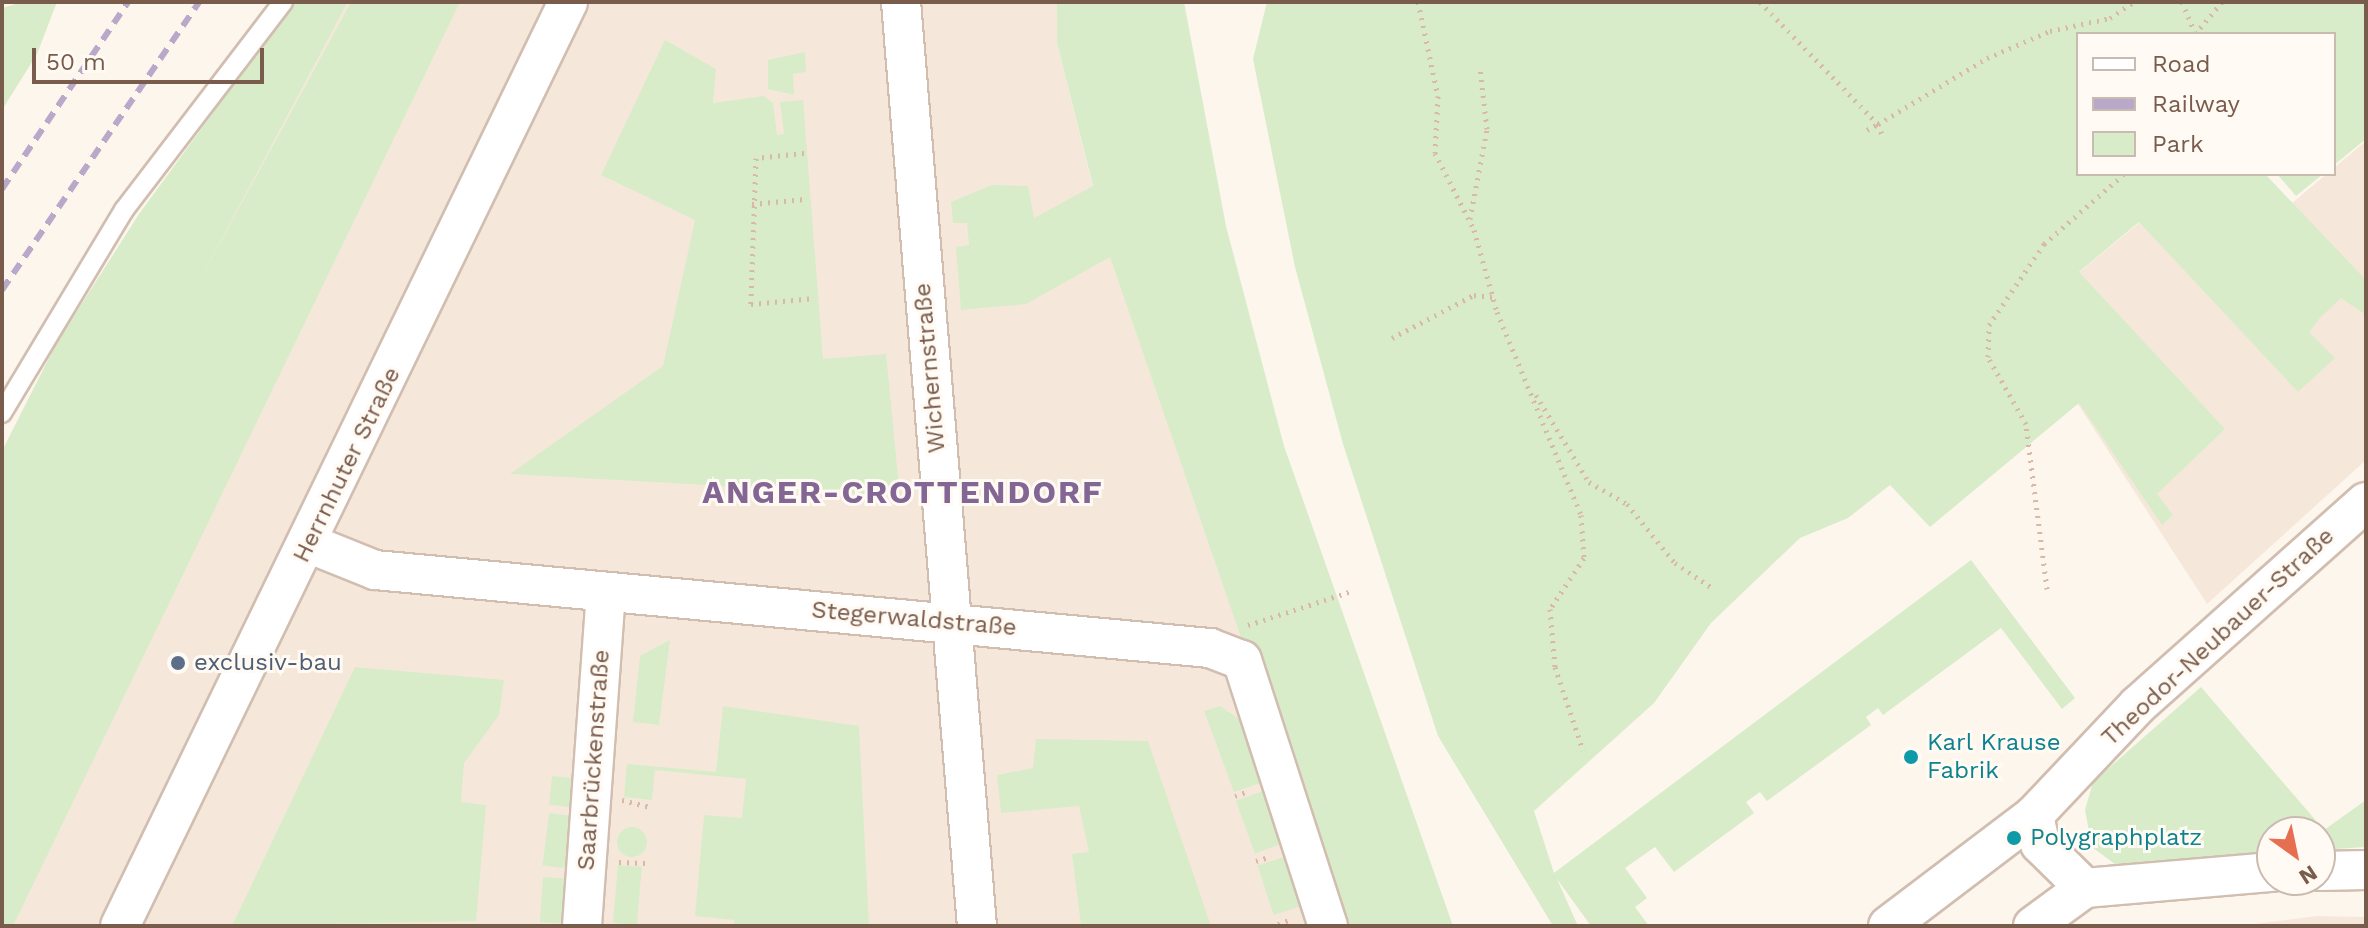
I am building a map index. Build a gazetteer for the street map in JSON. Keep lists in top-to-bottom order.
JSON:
{
  "streets": {
    "street": [
      "Wichernstraße",
      "Herrnhuter Straße",
      "Stegerwaldstraße",
      "Theodor-Neubauer-Straße",
      "Saarbrückenstraße"
    ]
  },
  "crossings": [
    ["Wichernstraße", "Stegerwaldstraße"],
    ["Herrnhuter Straße", "Stegerwaldstraße"],
    ["Stegerwaldstraße", "Saarbrückenstraße"]
  ],
  "districts": ["ANGER-CROTTENDORF"],
  "places": ["exclusiv-bau", "Karl Krause Fabrik", "Polygraphplatz"],
  "legend": ["Road", "Railway", "Park"],
  "scale_bar": "50 m",
  "north": "bottom right"
}
